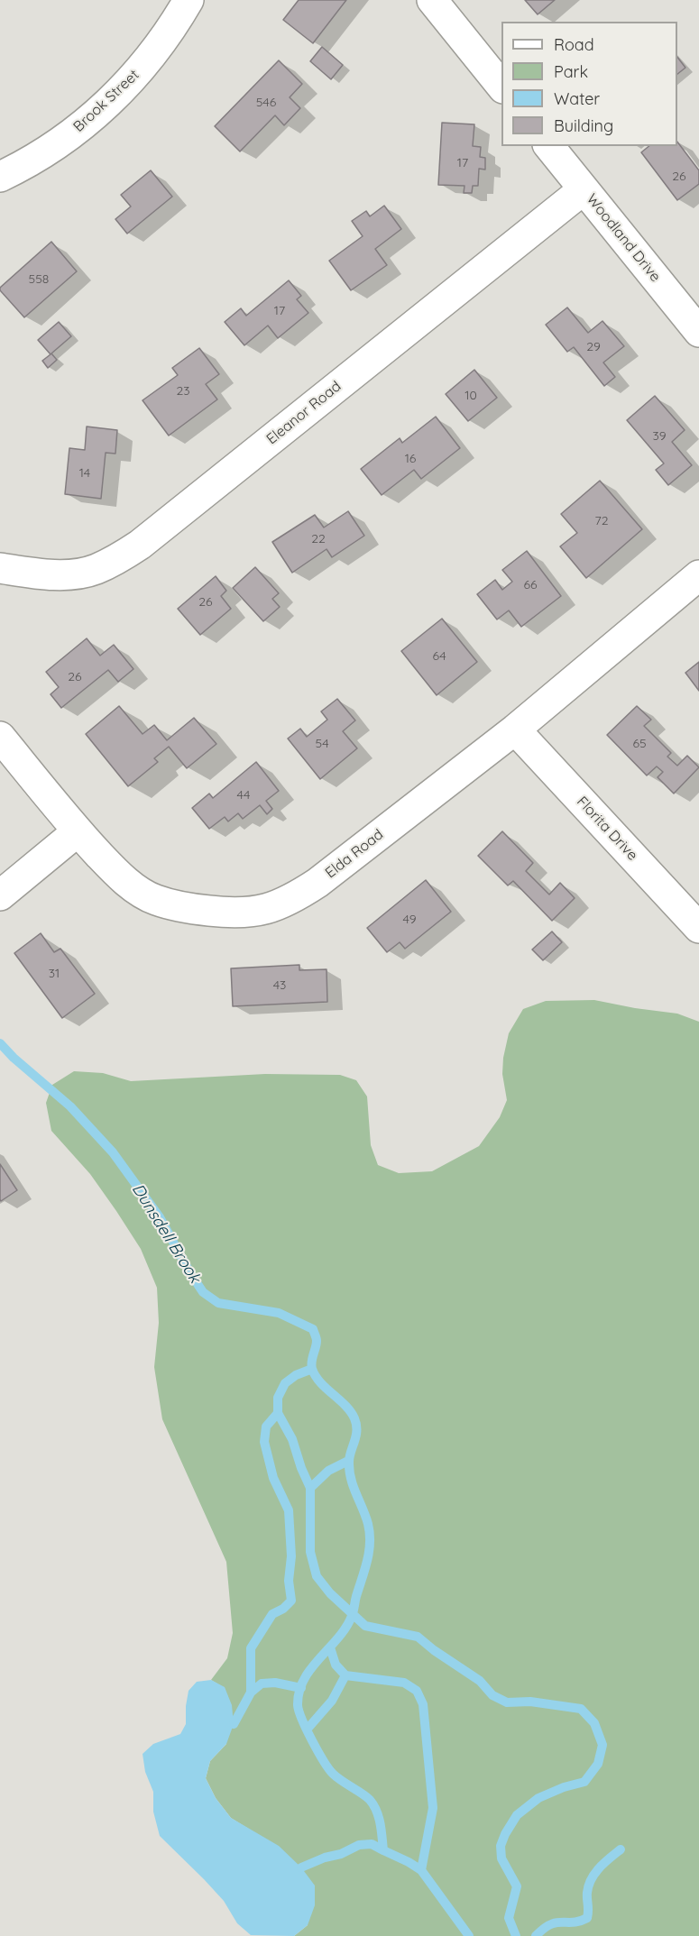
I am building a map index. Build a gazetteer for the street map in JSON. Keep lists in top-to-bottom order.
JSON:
{
  "streets": {
    "street": [
      "Brook Street",
      "Woodland Drive",
      "Eleanor Road",
      "Florita Drive",
      "Elda Road"
    ]
  },
  "crossings": [
    ["Woodland Drive", "Eleanor Road"],
    ["Florita Drive", "Elda Road"]
  ],
  "water": ["Dunsdell Brook"],
  "house_numbers": [
    "546",
    "17",
    "26",
    "558",
    "17",
    "29",
    "23",
    "10",
    "39",
    "16",
    "14",
    "72",
    "22",
    "66",
    "26",
    "64",
    "26",
    "54",
    "65",
    "44",
    "49",
    "31",
    "43"
  ],
  "legend": [
    "Road",
    "Park",
    "Water",
    "Building"
  ]
}
